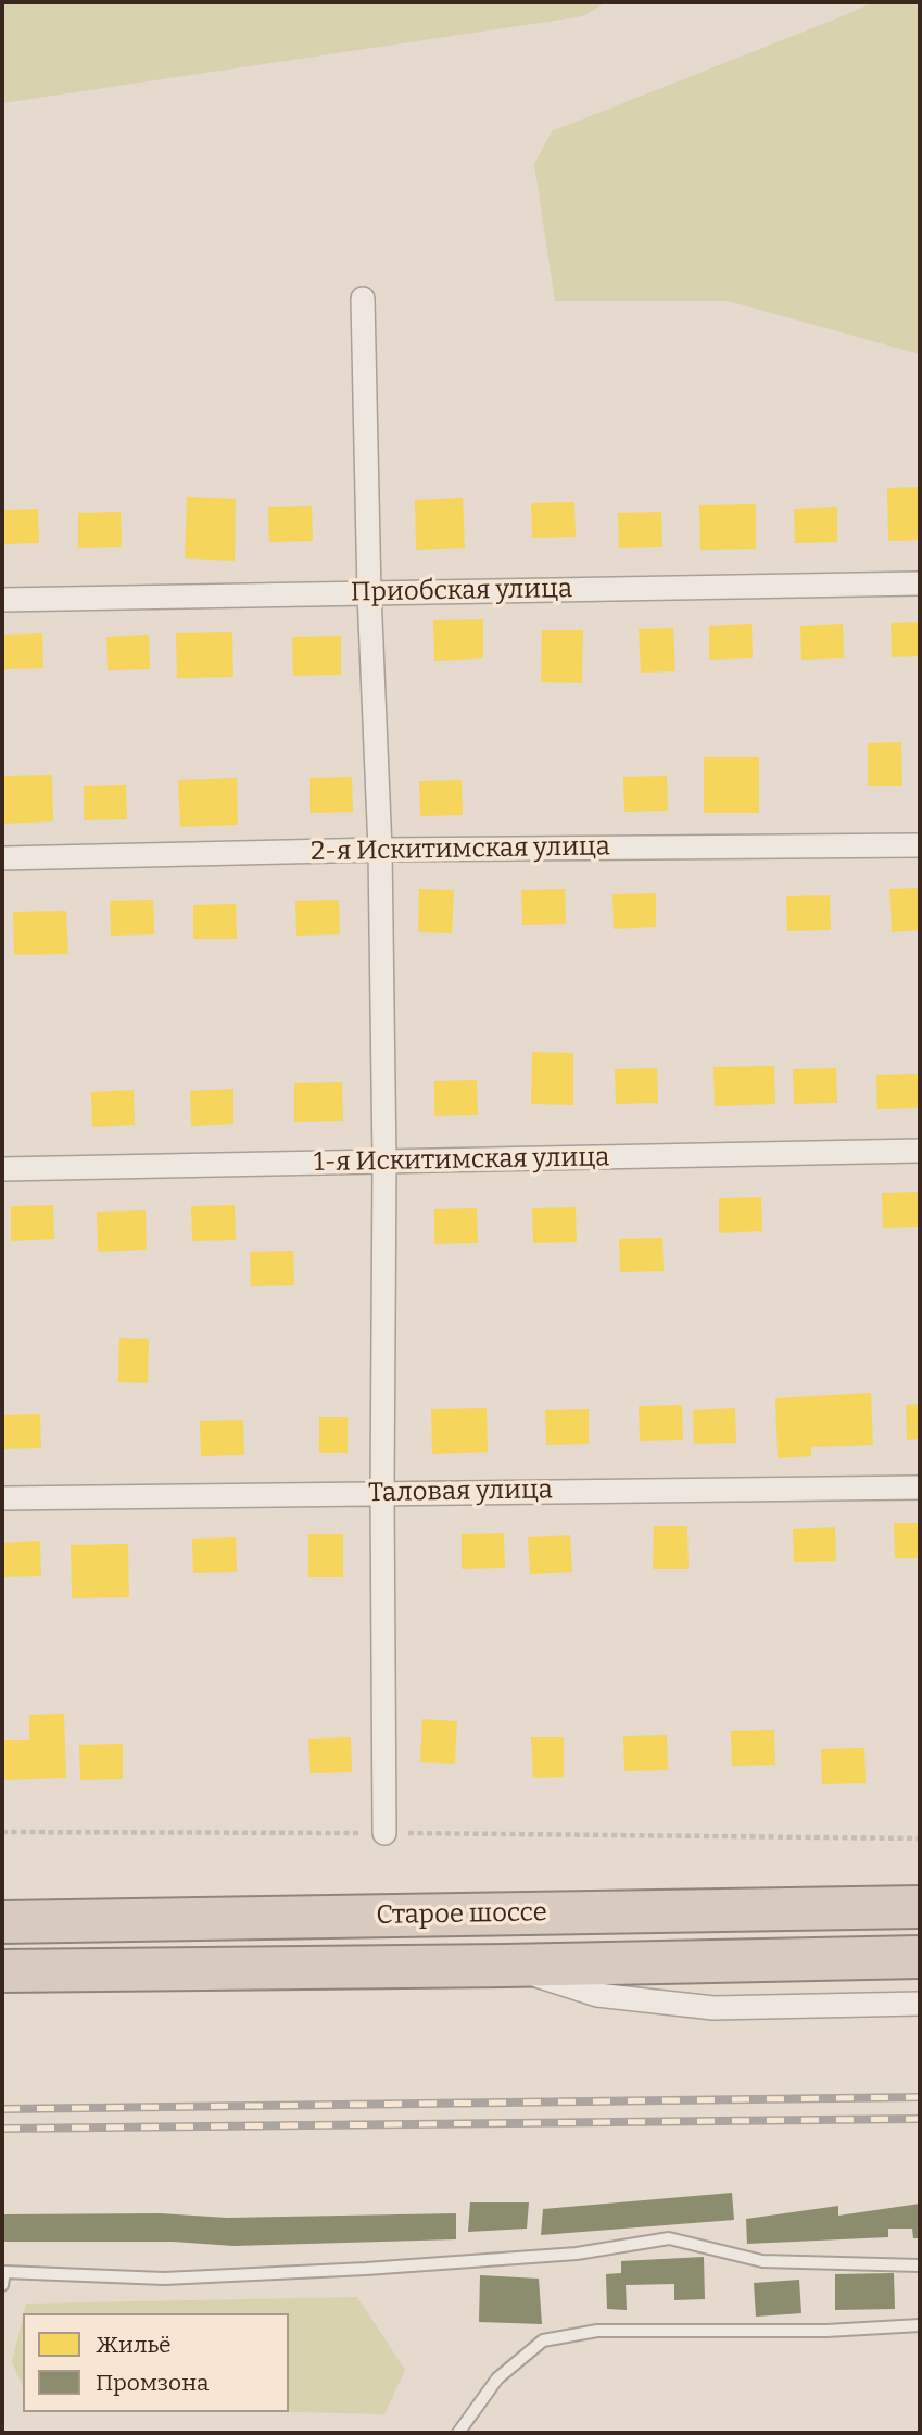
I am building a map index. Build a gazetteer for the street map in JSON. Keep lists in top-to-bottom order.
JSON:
{
  "streets": {
    "highway": ["Старое шоссе"],
    "street": [
      "Приобская улица",
      "2-я Искитимская улица",
      "1-я Искитимская улица",
      "Таловая улица"
    ]
  },
  "legend": ["Жильё", "Промзона"]
}
